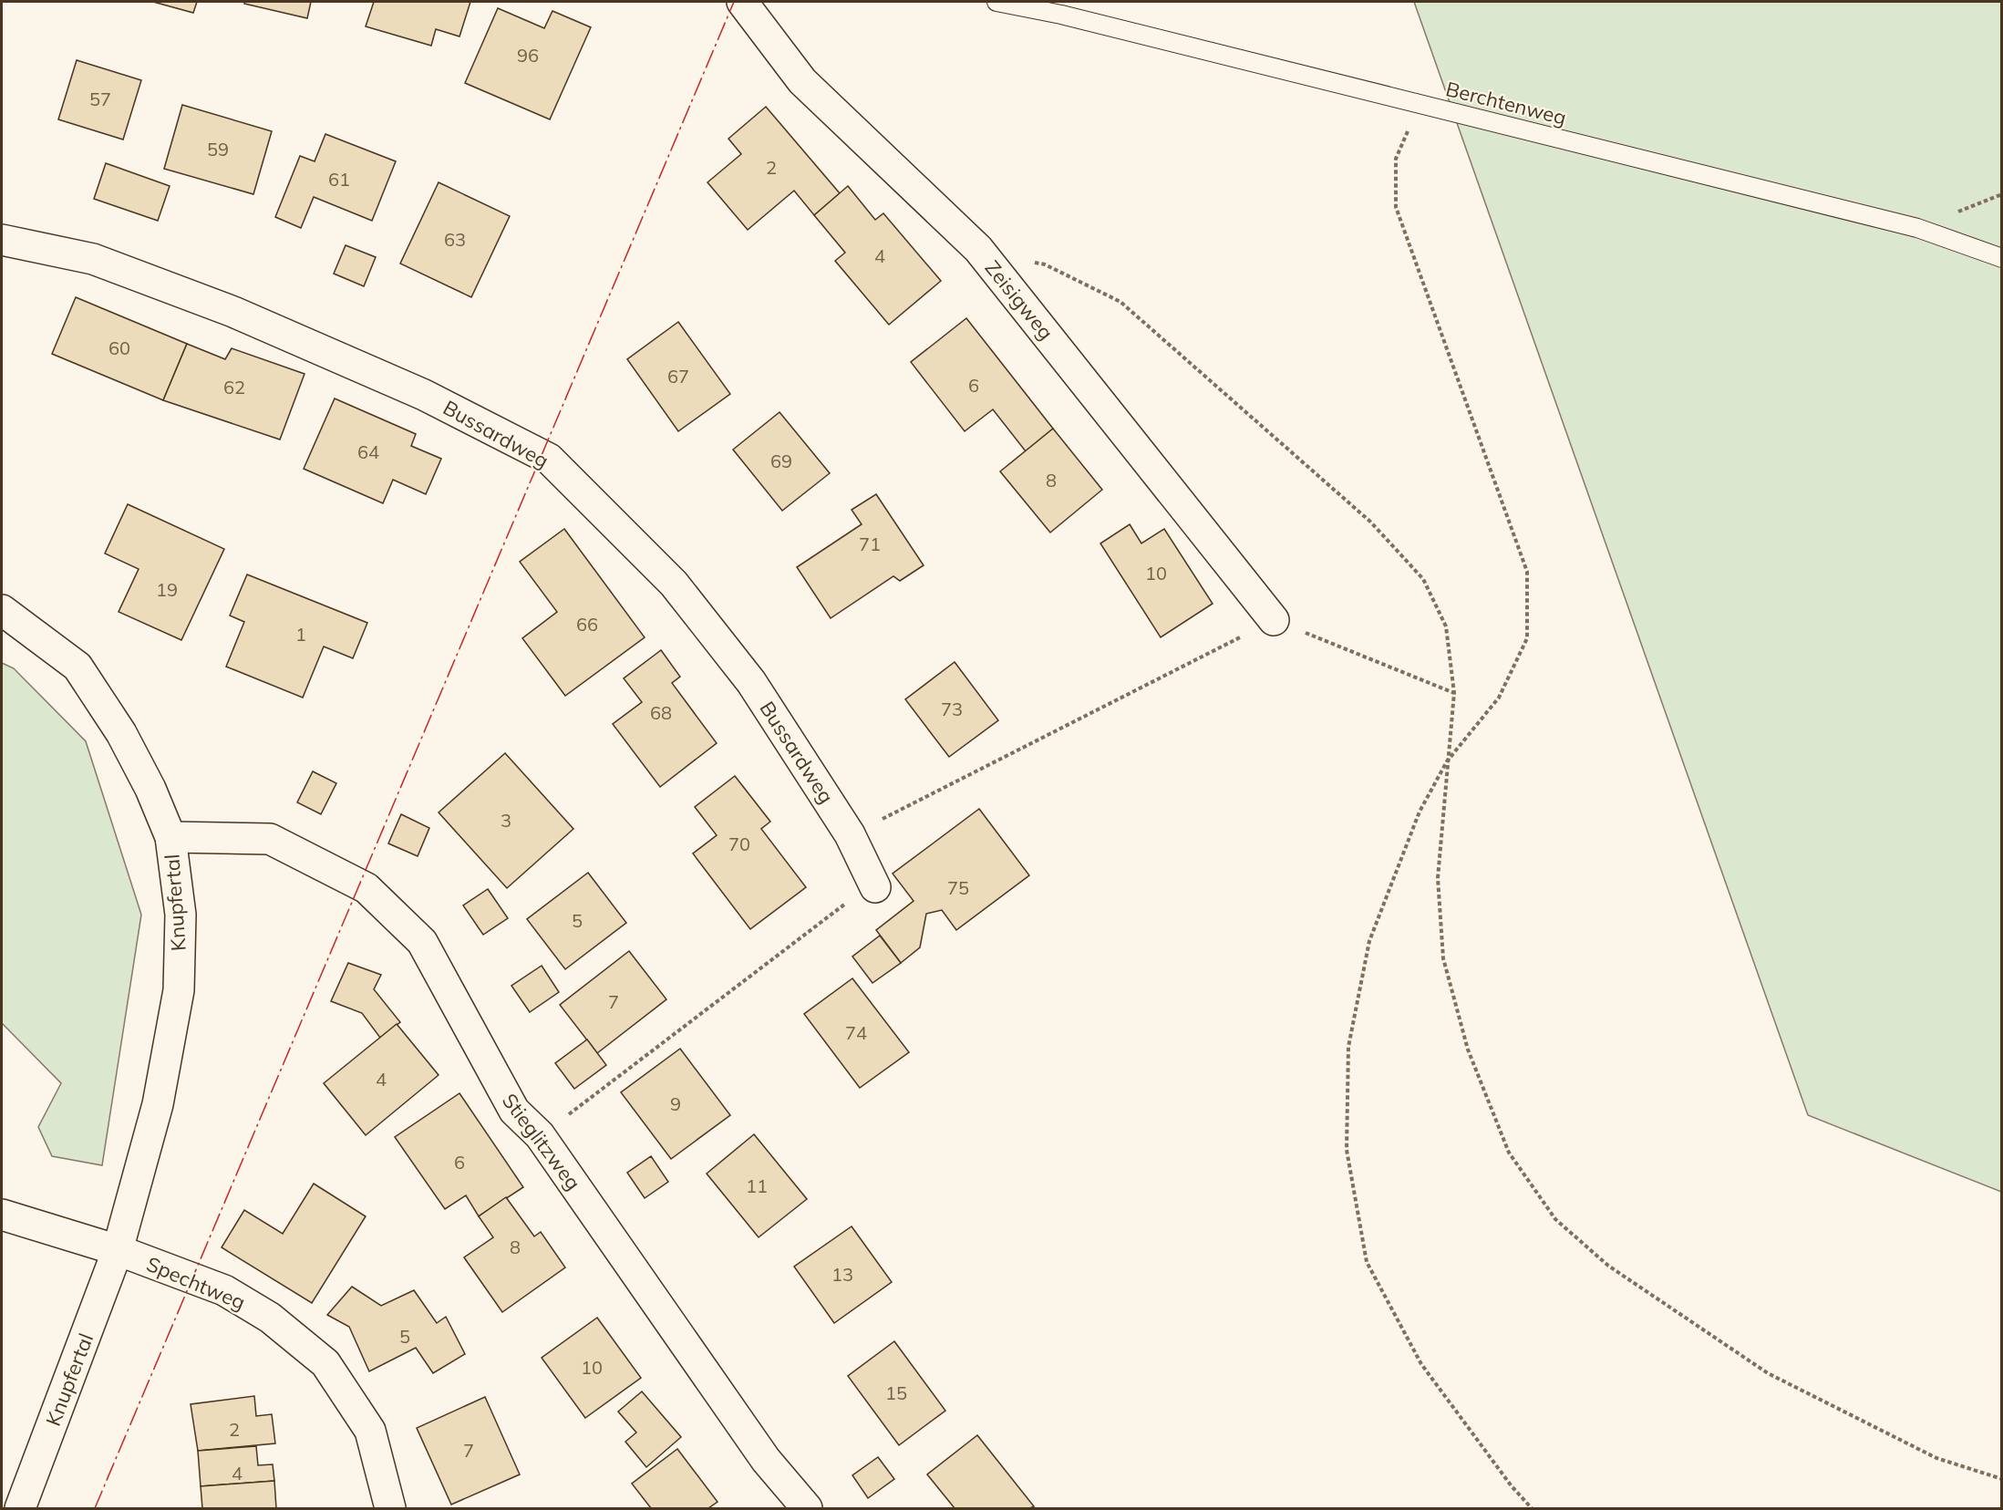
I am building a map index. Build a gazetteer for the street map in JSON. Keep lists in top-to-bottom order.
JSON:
{
  "streets": {
    "street": [
      "Zeisigweg",
      "Bussardweg",
      "Knupfertal",
      "Stieglitzweg",
      "Spechtweg"
    ],
    "lane": ["Berchtenweg"]
  },
  "crossings": [
    ["Knupfertal", "Stieglitzweg"],
    ["Knupfertal", "Spechtweg"]
  ],
  "house_numbers": [
    "96",
    "57",
    "59",
    "2",
    "61",
    "63",
    "4",
    "60",
    "67",
    "6",
    "62",
    "64",
    "69",
    "8",
    "71",
    "10",
    "19",
    "66",
    "1",
    "73",
    "68",
    "3",
    "70",
    "75",
    "5",
    "7",
    "74",
    "4",
    "9",
    "6",
    "11",
    "8",
    "13",
    "5",
    "10",
    "15",
    "2",
    "7",
    "4"
  ]
}
